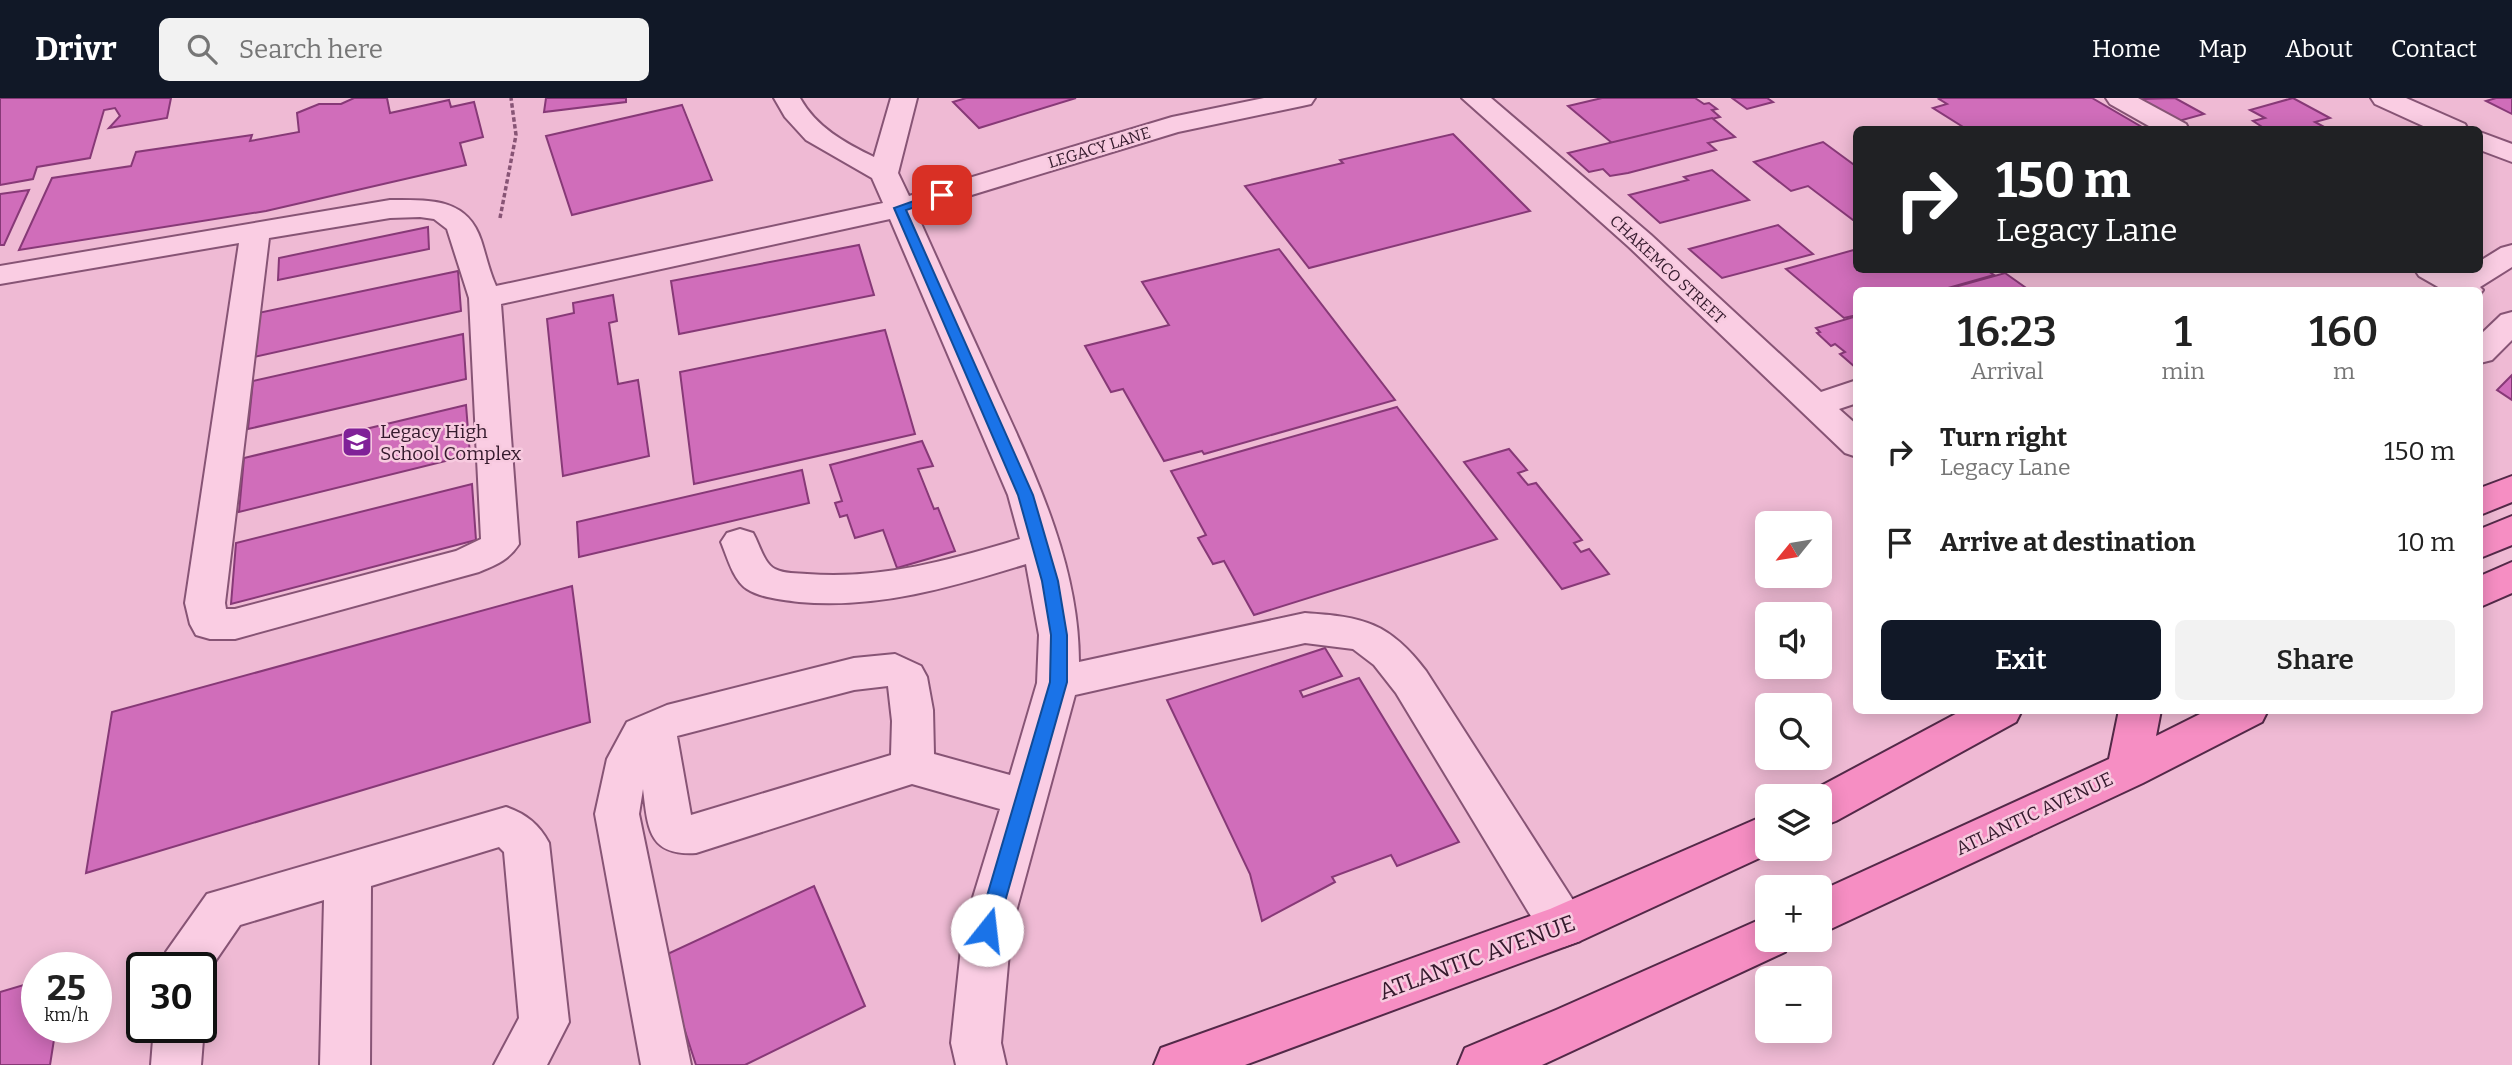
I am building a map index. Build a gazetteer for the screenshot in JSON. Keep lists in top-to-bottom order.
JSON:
{
  "streets": {
    "main road": ["ATLANTIC AVENUE"],
    "street": ["LEGACY LANE", "CHAKEMCO STREET"]
  },
  "places": {
    "school or university": ["Legacy High School Complex"]
  },
  "north": "bottom left",
  "page": {
    "header": "Drivr",
    "search": "Search here",
    "nav": [
      "Home",
      "Map",
      "About",
      "Contact"
    ],
    "turn": ["150 m", "Legacy Lane"],
    "eta": [
      "16:23",
      "Arrival",
      "1",
      "min",
      "160",
      "m"
    ],
    "list": [
      {
        "name": "Turn right",
        "note": "Legacy Lane",
        "value": "150 m"
      },
      {
        "name": "Arrive at destination",
        "value": "10 m"
      }
    ],
    "map_buttons": ["+", "−"],
    "buttons": ["Exit", "Share"],
    "speed": "25 km/h",
    "limit": "30"
  }
}
